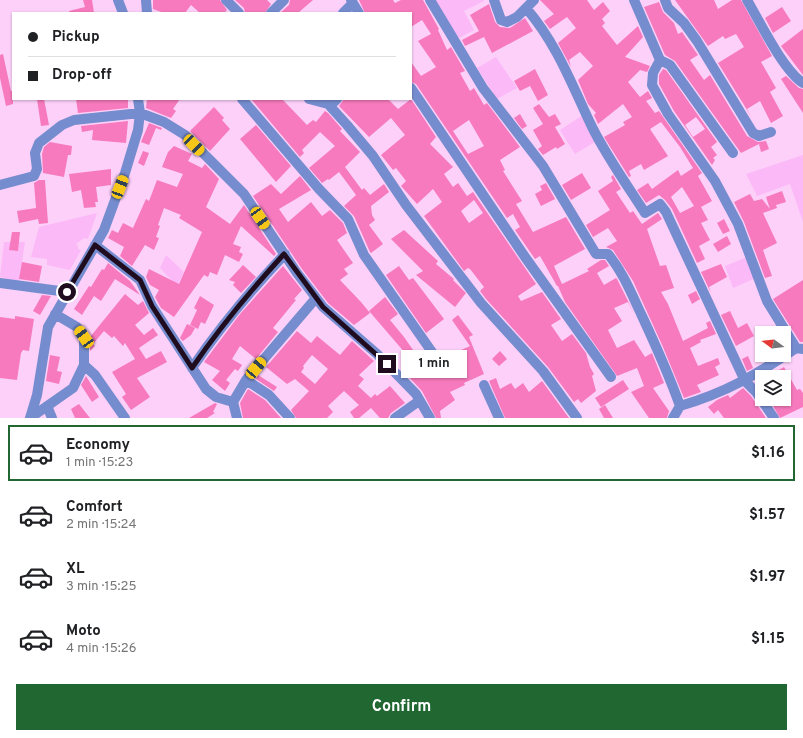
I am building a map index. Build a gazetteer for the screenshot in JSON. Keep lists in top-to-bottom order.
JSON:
{
  "north": "left",
  "page": {
    "banner": ["Pickup", "Drop-off"],
    "bubble": "1 min",
    "list": [
      {
        "name": "Economy",
        "note": "1 min · 15:23",
        "value": "$1.16"
      },
      {
        "name": "Comfort",
        "note": "2 min · 15:24",
        "value": "$1.57"
      },
      {
        "name": "XL",
        "note": "3 min · 15:25",
        "value": "$1.97"
      },
      {
        "name": "Moto",
        "note": "4 min · 15:26",
        "value": "$1.15"
      }
    ],
    "buttons": "Confirm"
  }
}
